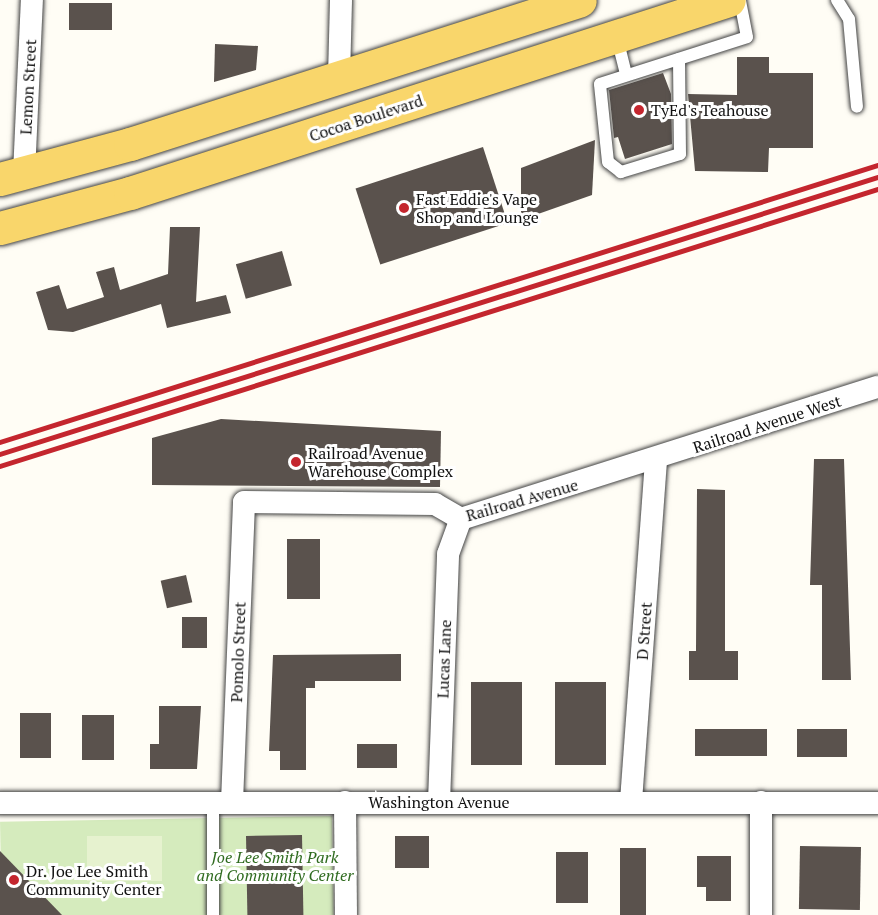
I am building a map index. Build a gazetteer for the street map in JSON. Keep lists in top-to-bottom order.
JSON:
{
  "streets": {
    "main road": ["Cocoa Boulevard"],
    "street": [
      "Lemon Street",
      "Railroad Avenue West",
      "Railroad Avenue",
      "D Street",
      "Pomolo Street",
      "Lucas Lane",
      "Washington Avenue"
    ]
  },
  "crossings": [
    ["Railroad Avenue West", "Railroad Avenue"],
    ["Railroad Avenue West", "D Street"],
    ["Railroad Avenue", "D Street"],
    ["Railroad Avenue", "Pomolo Street"],
    ["Railroad Avenue", "Lucas Lane"],
    ["D Street", "Washington Avenue"],
    ["Pomolo Street", "Washington Avenue"],
    ["Lucas Lane", "Washington Avenue"]
  ],
  "parks": ["Joe Lee Smith Park and Community Center"],
  "places": [
    "TyEd's Teahouse",
    "Fast Eddie's Vape Shop and Lounge",
    "Railroad Avenue Warehouse Complex",
    "Dr. Joe Lee Smith Community Center"
  ]
}
